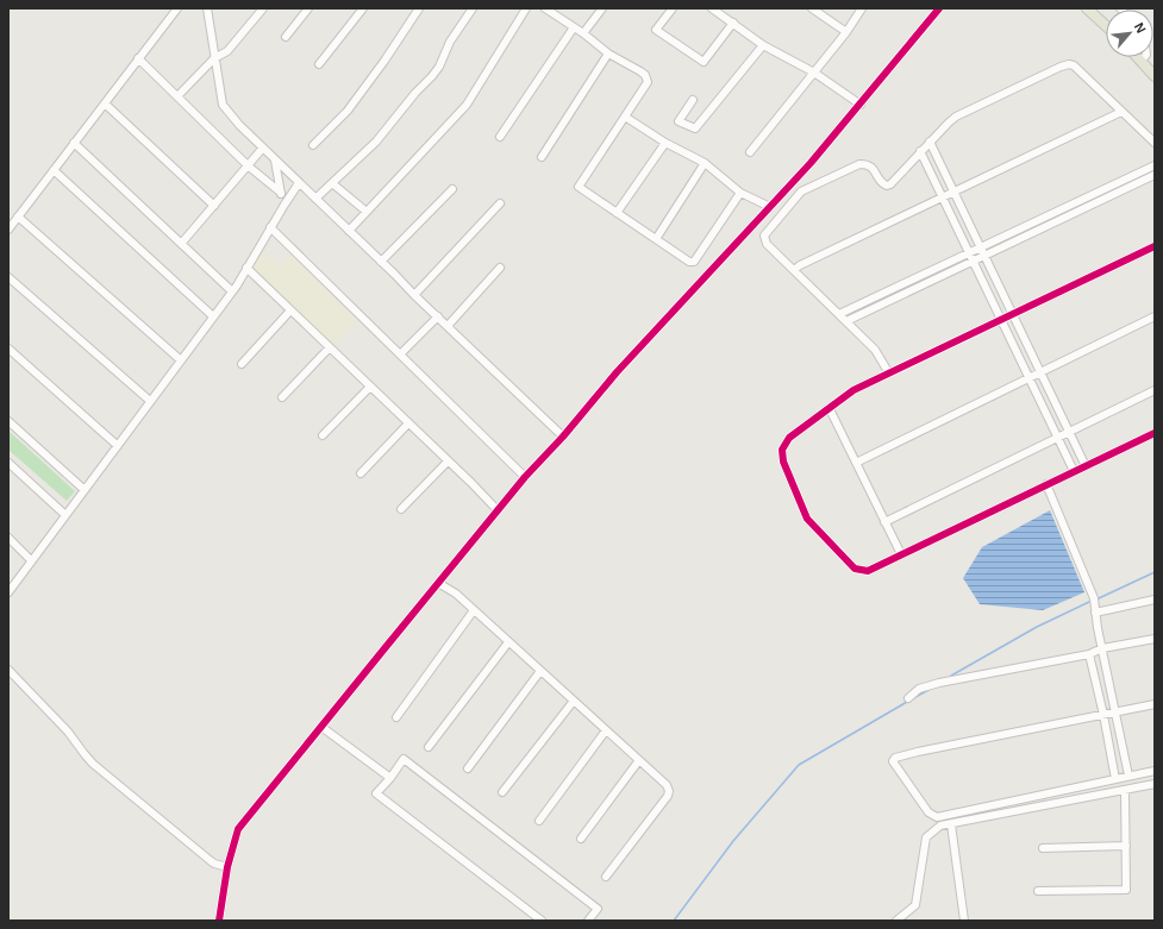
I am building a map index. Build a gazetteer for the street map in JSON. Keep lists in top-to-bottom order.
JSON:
{
  "north": "top right"
}
